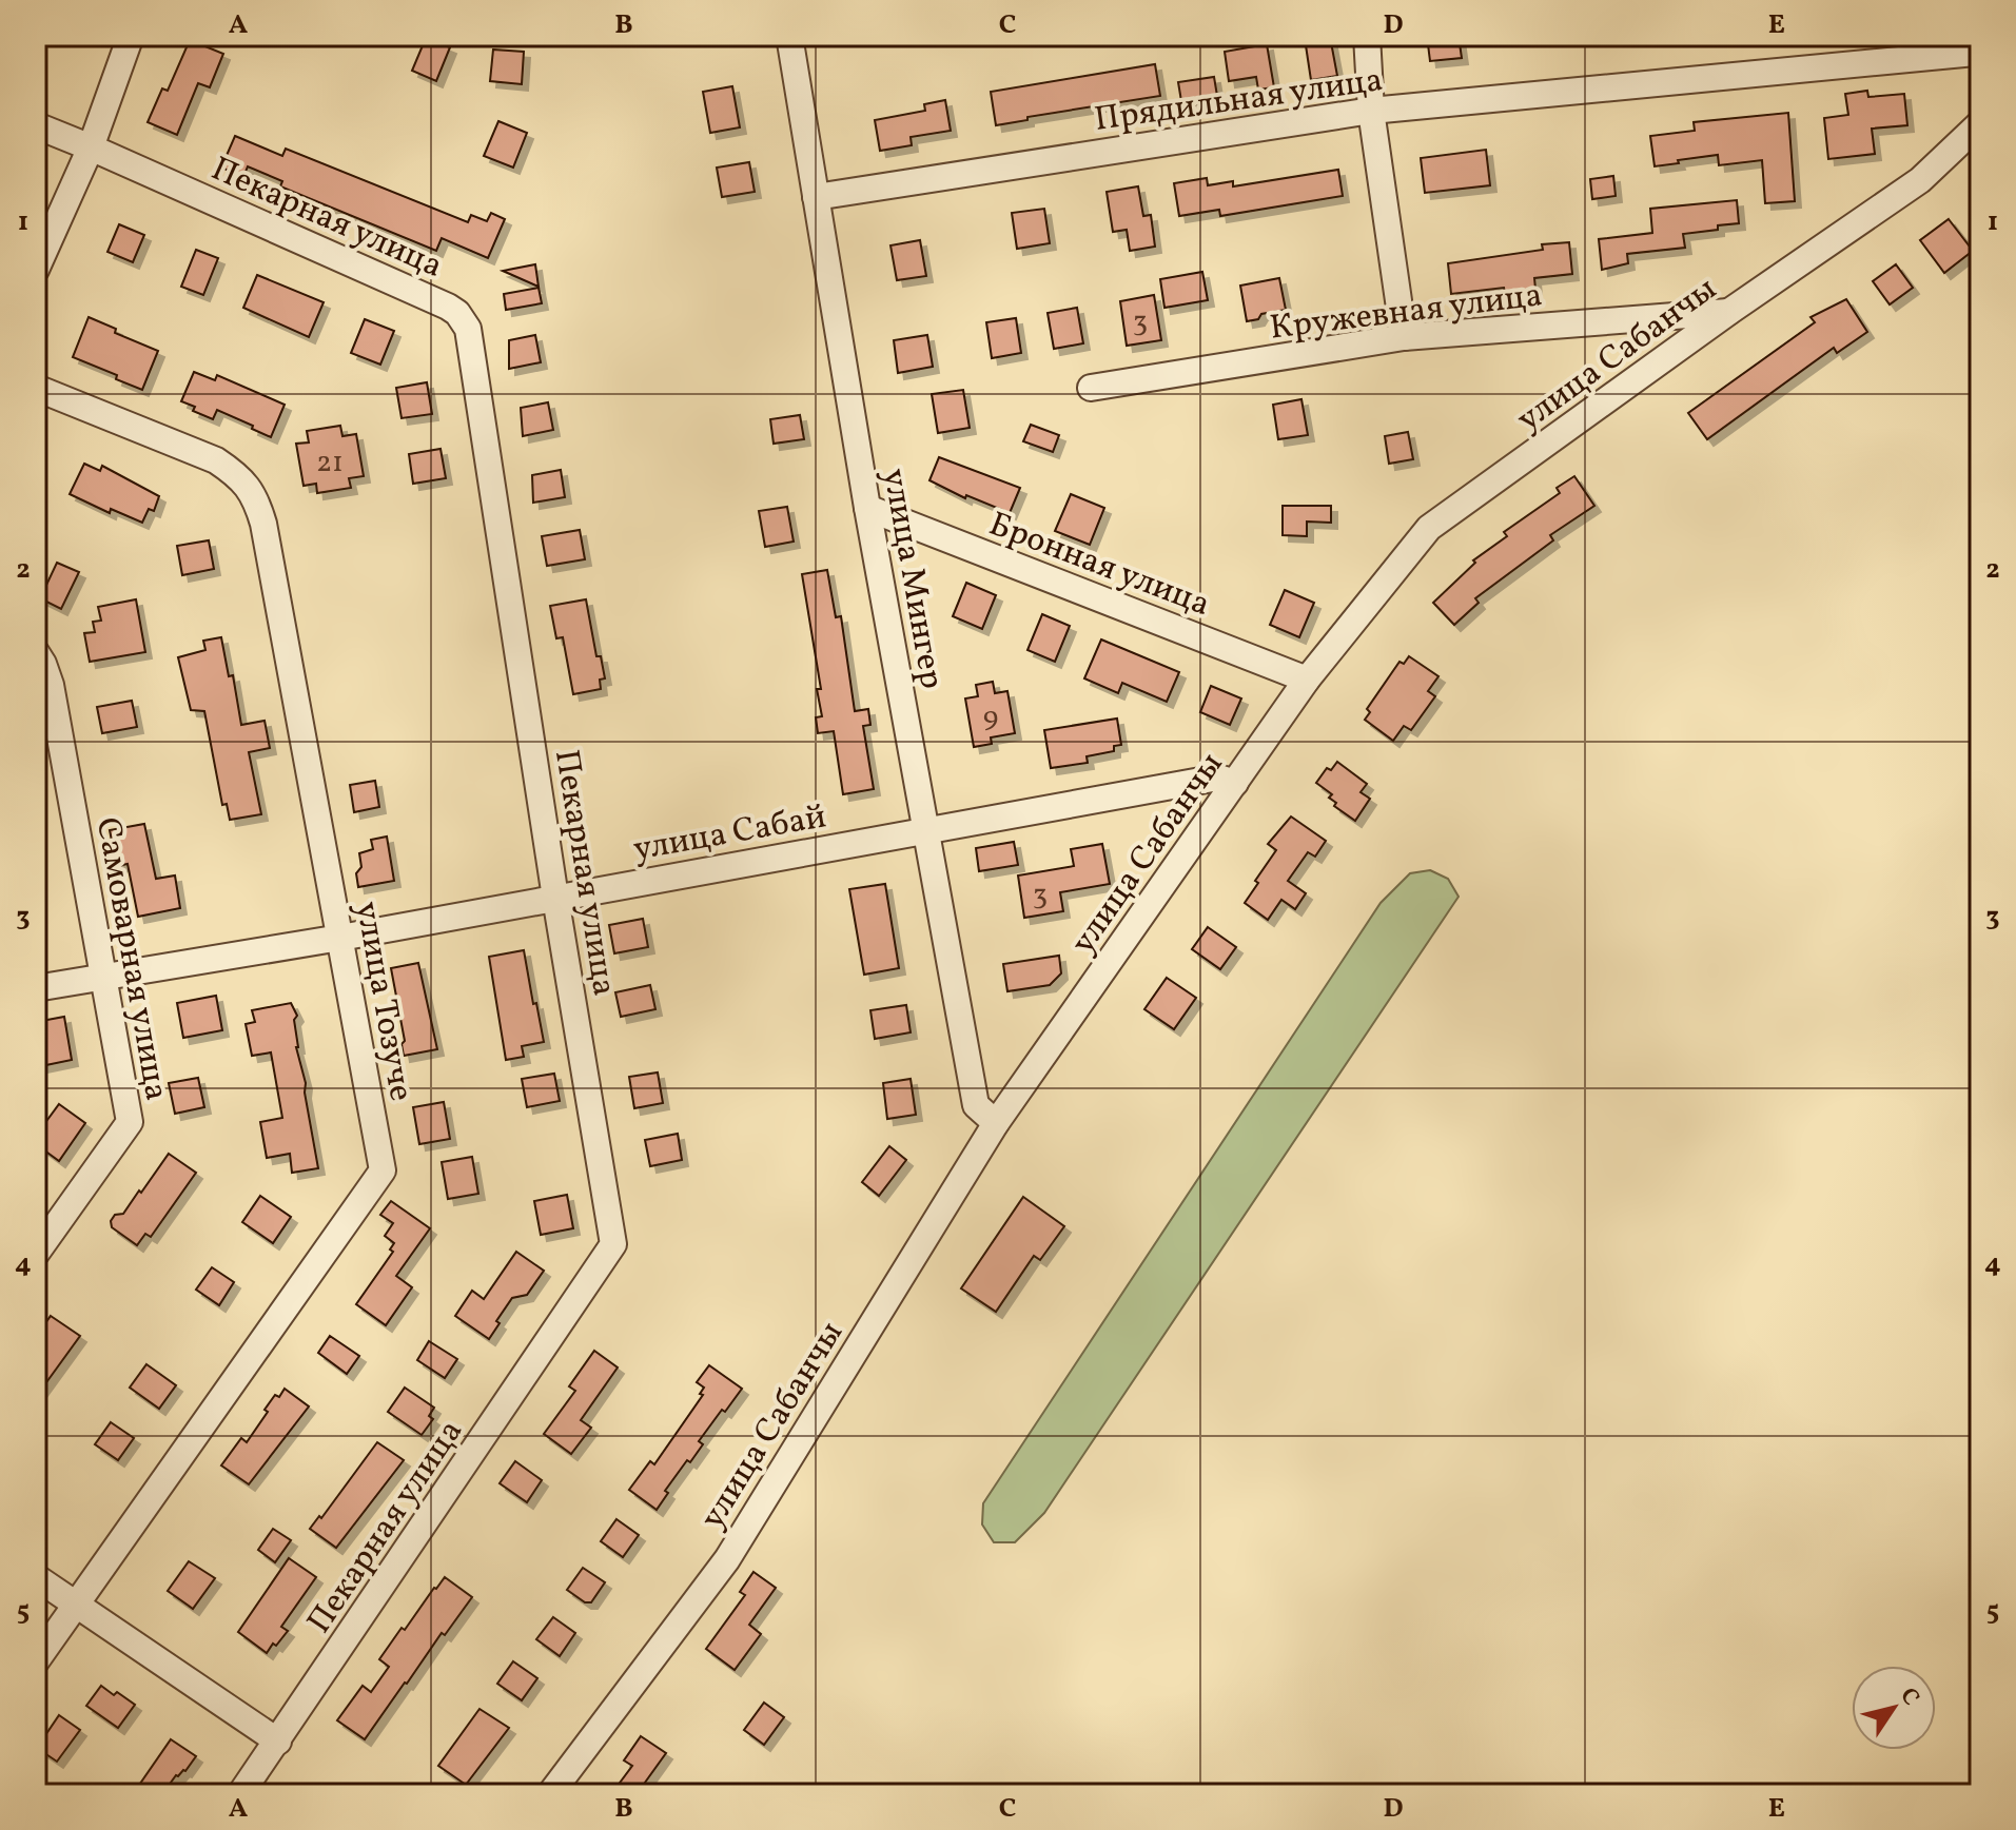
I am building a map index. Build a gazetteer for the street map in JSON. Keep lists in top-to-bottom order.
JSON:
{
  "streets": {
    "street": [
      "Прядильная улица",
      "Пекарная улица",
      "Кружевная улица",
      "улица Сабанчы",
      "Бронная улица",
      "улица Мингер",
      "улица Сабай",
      "Самоварная улица",
      "улица Тозуче"
    ]
  },
  "crossings": [
    ["Прядильная улица", "улица Мингер"],
    ["Пекарная улица", "улица Сабай"],
    ["Кружевная улица", "улица Сабанчы"],
    ["улица Сабанчы", "Бронная улица"],
    ["улица Сабанчы", "улица Мингер"],
    ["улица Сабанчы", "улица Сабай"],
    ["Бронная улица", "улица Мингер"],
    ["улица Мингер", "улица Сабай"],
    ["улица Сабай", "Самоварная улица"],
    ["улица Сабай", "улица Тозуче"]
  ],
  "house_numbers": [
    "3",
    "21",
    "9",
    "3"
  ],
  "north": "top right",
  "grid": {
    "columns": [
      "A",
      "B",
      "C",
      "D",
      "E"
    ],
    "rows": [
      "1",
      "2",
      "3",
      "4",
      "5"
    ]
  }
}
